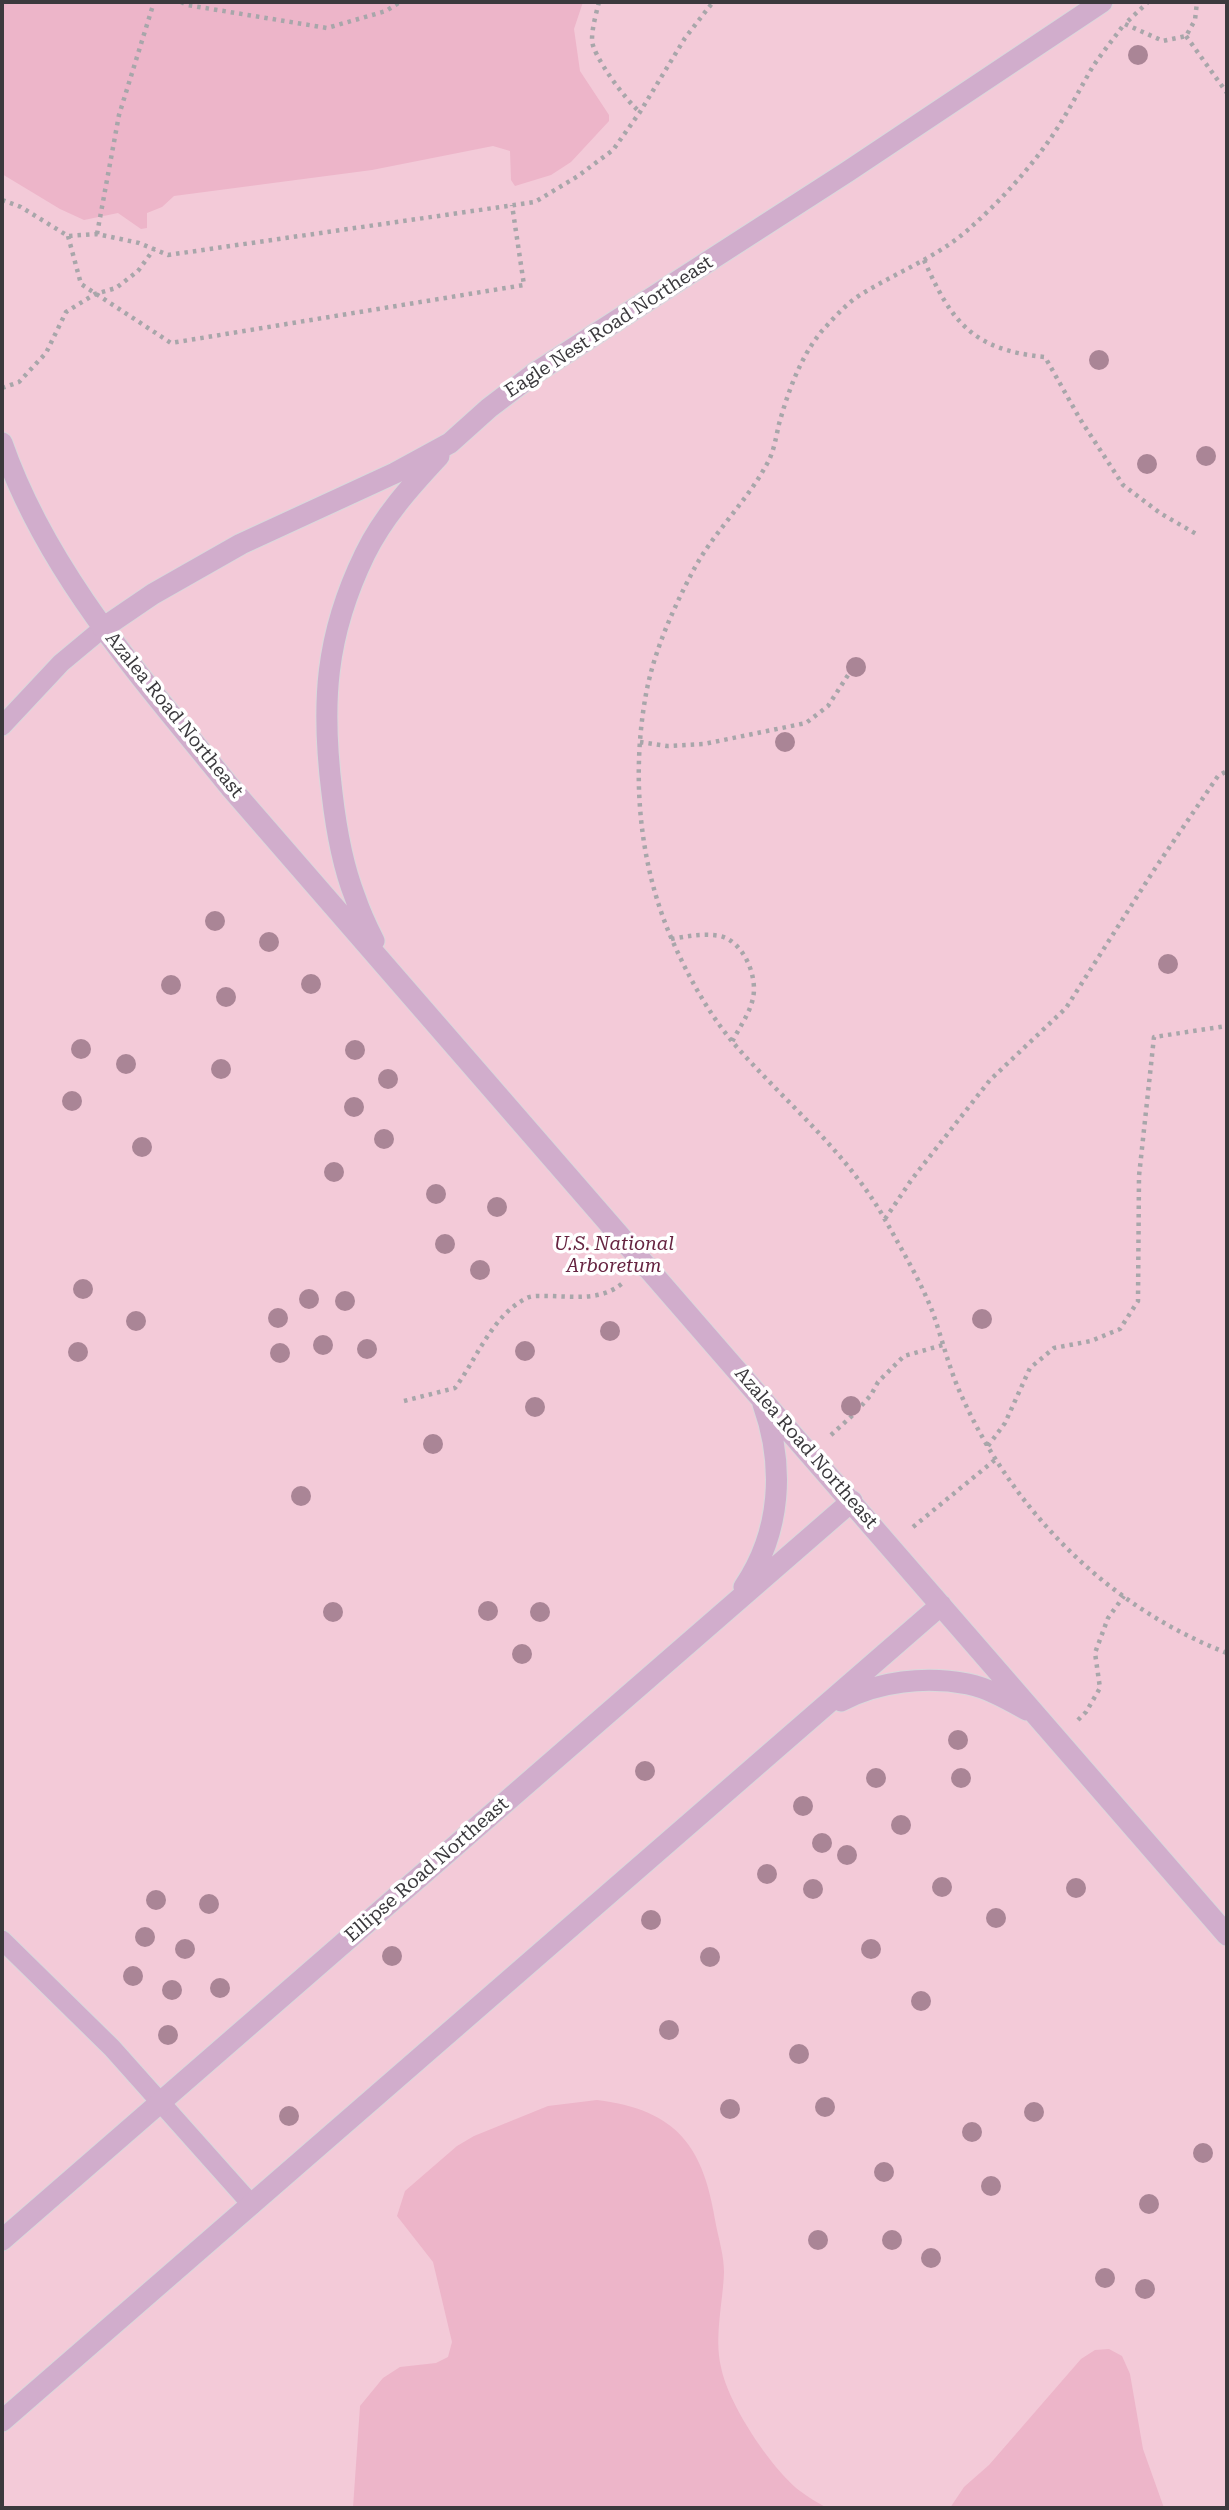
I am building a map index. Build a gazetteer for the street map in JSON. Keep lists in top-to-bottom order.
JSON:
{
  "streets": {
    "street": ["Eagle Nest Road Northeast", "Azalea Road Northeast", "Ellipse Road Northeast"]
  },
  "crossings": [
    ["Eagle Nest Road Northeast", "Azalea Road Northeast"],
    ["Azalea Road Northeast", "Ellipse Road Northeast"]
  ],
  "parks": ["U.S. National Arboretum"]
}
